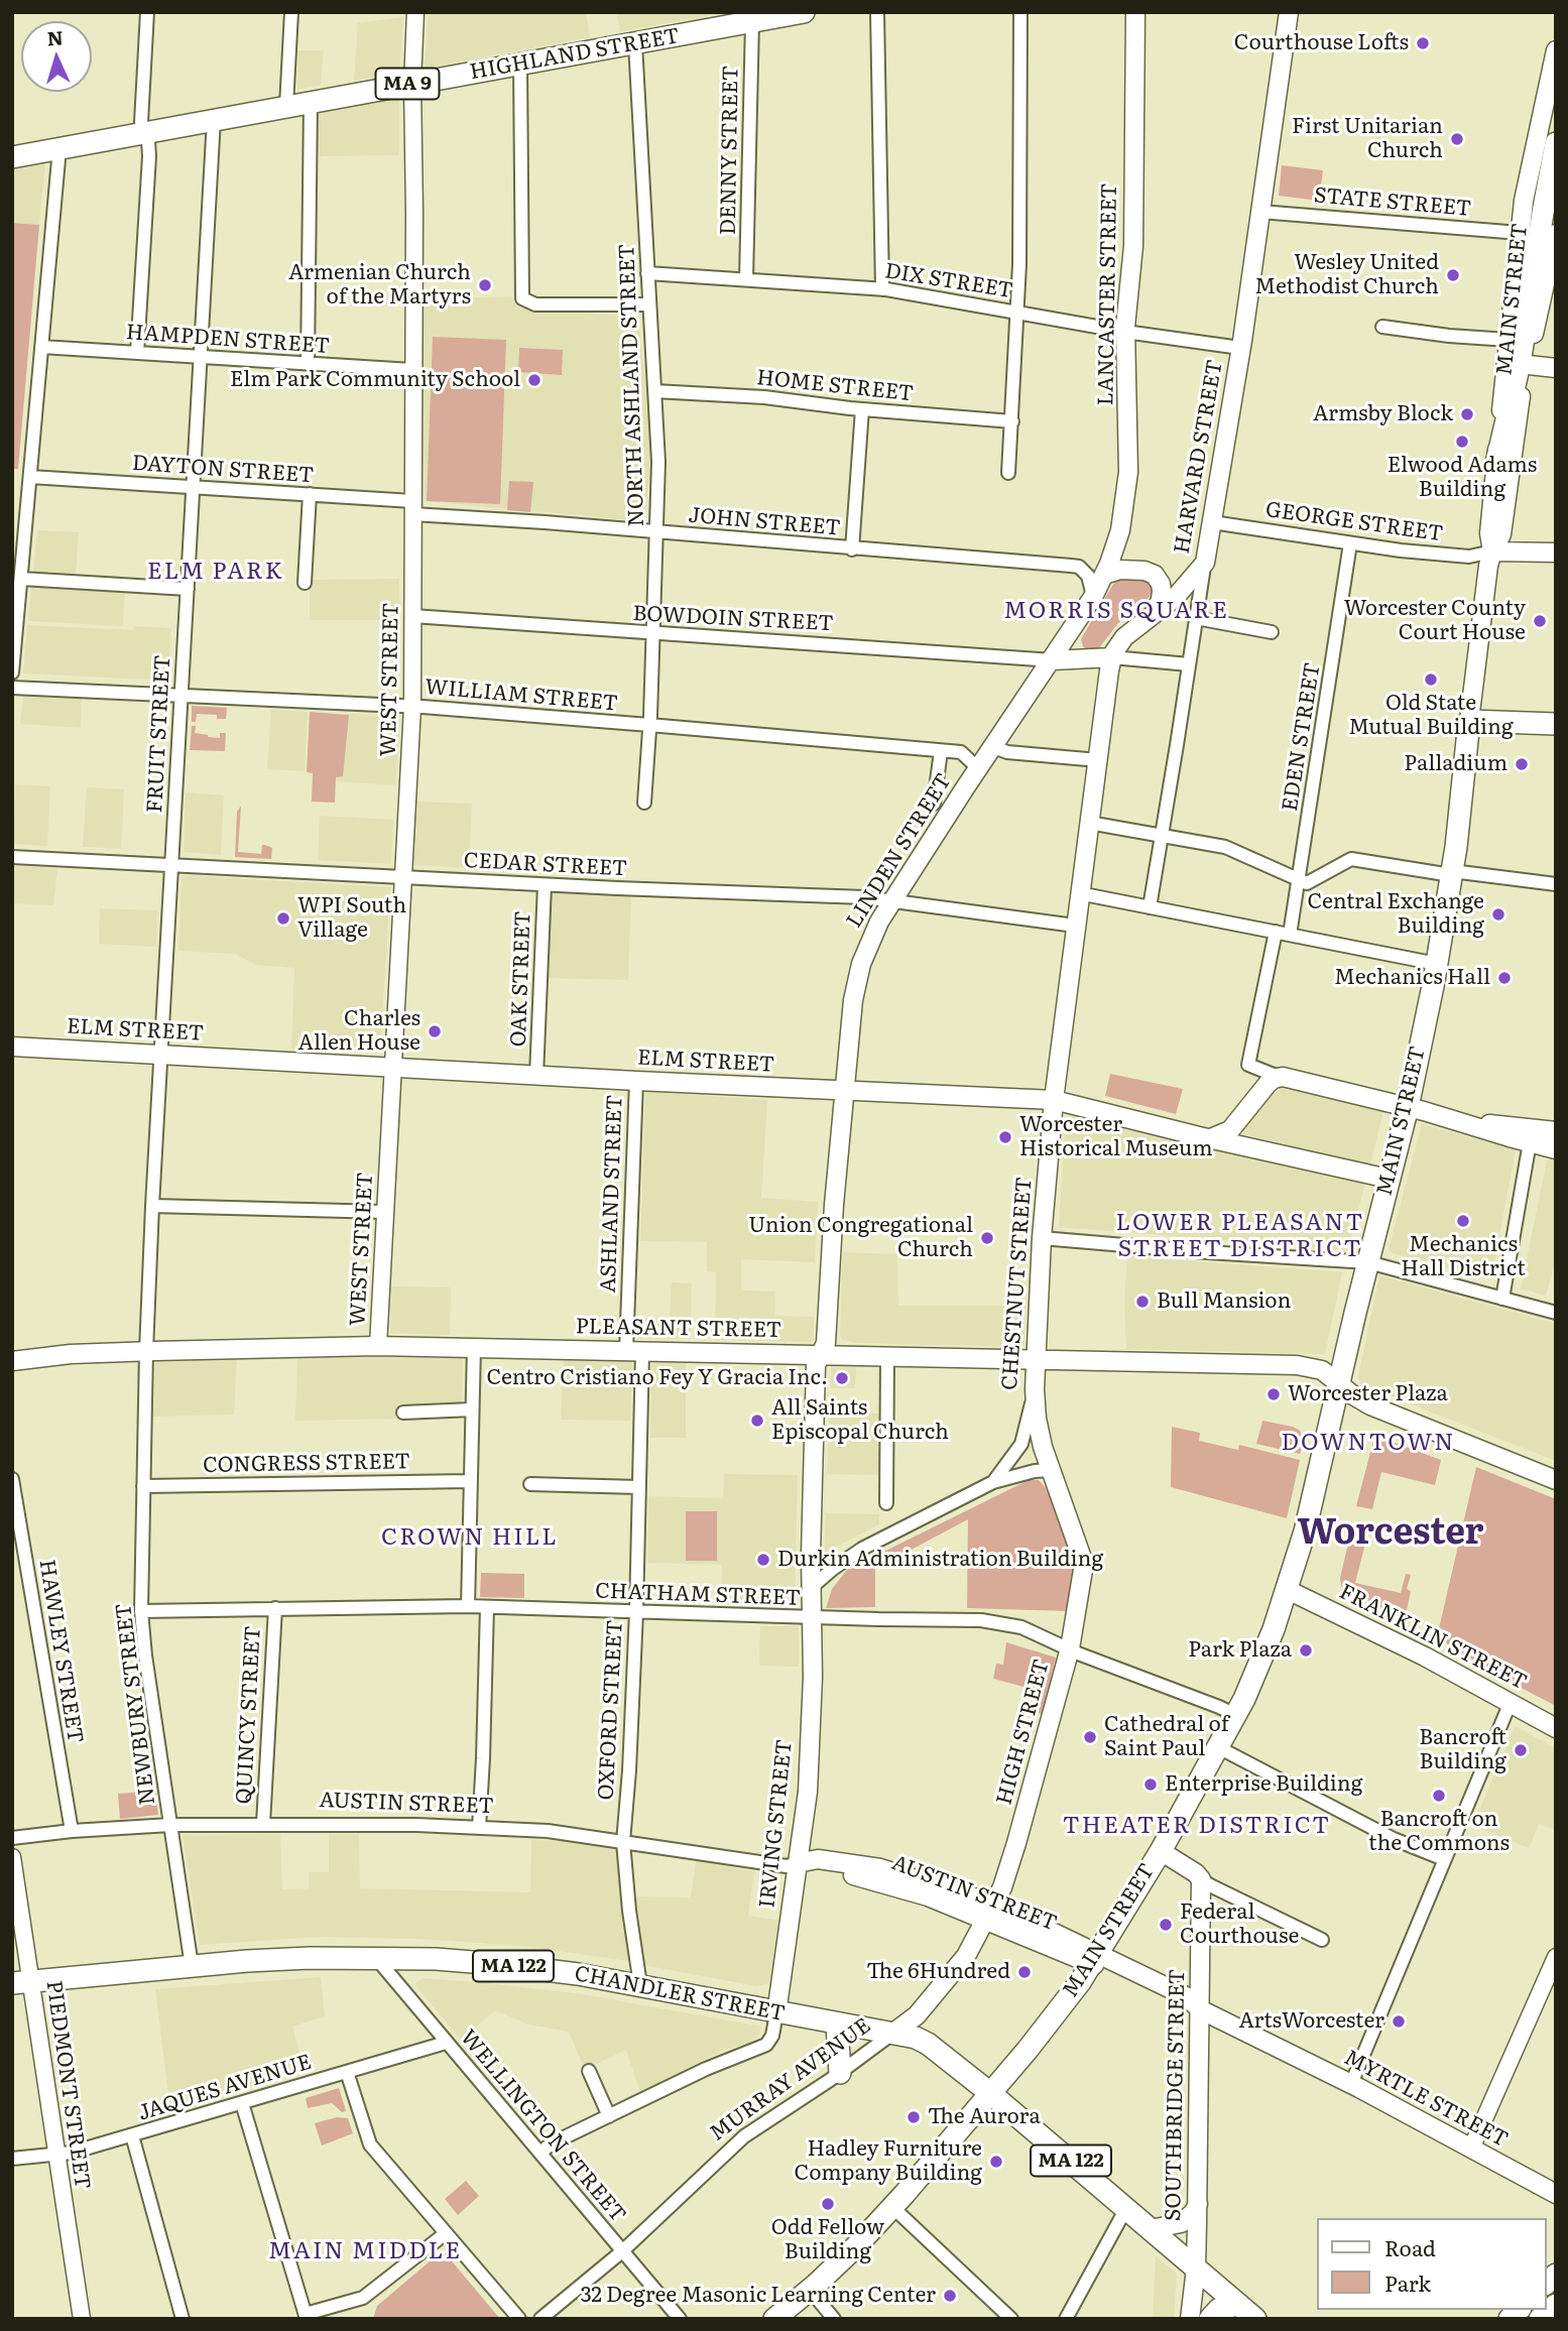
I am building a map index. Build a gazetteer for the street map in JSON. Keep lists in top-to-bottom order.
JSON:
{
  "streets": {
    "main road": [
      "HIGHLAND STREET",
      "MA 9",
      "LANCASTER STREET",
      "MAIN STREET",
      "HARVARD STREET",
      "LINDEN STREET",
      "ELM STREET",
      "CHESTNUT STREET",
      "PLEASANT STREET",
      "FRANKLIN STREET",
      "HIGH STREET",
      "AUSTIN STREET",
      "IRVING STREET",
      "MA 122",
      "CHANDLER STREET",
      "MURRAY AVENUE",
      "SOUTHBRIDGE STREET",
      "MYRTLE STREET"
    ],
    "street": [
      "DENNY STREET",
      "STATE STREET",
      "DIX STREET",
      "HAMPDEN STREET",
      "NORTH ASHLAND STREET",
      "HOME STREET",
      "DAYTON STREET",
      "JOHN STREET",
      "GEORGE STREET",
      "BOWDOIN STREET",
      "WEST STREET",
      "WILLIAM STREET",
      "FRUIT STREET",
      "EDEN STREET",
      "CEDAR STREET",
      "OAK STREET",
      "ASHLAND STREET",
      "CONGRESS STREET",
      "CHATHAM STREET",
      "HAWLEY STREET",
      "NEWBURY STREET",
      "OXFORD STREET",
      "QUINCY STREET",
      "PIEDMONT STREET",
      "JAQUES AVENUE",
      "WELLINGTON STREET"
    ]
  },
  "crossings": [
    ["HIGHLAND STREET", "DENNY STREET"],
    ["HIGHLAND STREET", "NORTH ASHLAND STREET"],
    ["HIGHLAND STREET", "WEST STREET"],
    ["HIGHLAND STREET", "FRUIT STREET"],
    ["DENNY STREET", "DIX STREET"],
    ["STATE STREET", "MAIN STREET"],
    ["STATE STREET", "HARVARD STREET"],
    ["DIX STREET", "LANCASTER STREET"],
    ["DIX STREET", "NORTH ASHLAND STREET"],
    ["DIX STREET", "HARVARD STREET"],
    ["LANCASTER STREET", "LINDEN STREET"],
    ["MAIN STREET", "GEORGE STREET"],
    ["MAIN STREET", "ELM STREET"],
    ["MAIN STREET", "PLEASANT STREET"],
    ["MAIN STREET", "CHATHAM STREET"],
    ["MAIN STREET", "FRANKLIN STREET"],
    ["MAIN STREET", "AUSTIN STREET"],
    ["MAIN STREET", "MA 122"],
    ["MAIN STREET", "CHANDLER STREET"],
    ["MAIN STREET", "MYRTLE STREET"],
    ["HAMPDEN STREET", "WEST STREET"],
    ["HAMPDEN STREET", "FRUIT STREET"],
    ["NORTH ASHLAND STREET", "HOME STREET"],
    ["NORTH ASHLAND STREET", "JOHN STREET"],
    ["NORTH ASHLAND STREET", "BOWDOIN STREET"],
    ["NORTH ASHLAND STREET", "WILLIAM STREET"],
    ["HARVARD STREET", "GEORGE STREET"],
    ["DAYTON STREET", "JOHN STREET"],
    ["DAYTON STREET", "WEST STREET"],
    ["DAYTON STREET", "FRUIT STREET"],
    ["JOHN STREET", "WEST STREET"],
    ["JOHN STREET", "LINDEN STREET"],
    ["GEORGE STREET", "EDEN STREET"],
    ["BOWDOIN STREET", "WEST STREET"],
    ["BOWDOIN STREET", "LINDEN STREET"],
    ["WEST STREET", "WILLIAM STREET"],
    ["WEST STREET", "CEDAR STREET"],
    ["WEST STREET", "ELM STREET"],
    ["WEST STREET", "PLEASANT STREET"],
    ["WILLIAM STREET", "FRUIT STREET"],
    ["WILLIAM STREET", "LINDEN STREET"],
    ["FRUIT STREET", "CEDAR STREET"],
    ["FRUIT STREET", "ELM STREET"],
    ["FRUIT STREET", "PLEASANT STREET"],
    ["FRUIT STREET", "NEWBURY STREET"],
    ["LINDEN STREET", "CEDAR STREET"],
    ["LINDEN STREET", "ELM STREET"],
    ["LINDEN STREET", "PLEASANT STREET"],
    ["LINDEN STREET", "IRVING STREET"],
    ["CEDAR STREET", "OAK STREET"],
    ["CEDAR STREET", "CHESTNUT STREET"],
    ["OAK STREET", "ELM STREET"],
    ["ELM STREET", "ASHLAND STREET"],
    ["ELM STREET", "CHESTNUT STREET"],
    ["ASHLAND STREET", "PLEASANT STREET"],
    ["ASHLAND STREET", "OXFORD STREET"],
    ["CHESTNUT STREET", "PLEASANT STREET"],
    ["CHESTNUT STREET", "IRVING STREET"],
    ["PLEASANT STREET", "NEWBURY STREET"],
    ["PLEASANT STREET", "OXFORD STREET"],
    ["PLEASANT STREET", "IRVING STREET"],
    ["CONGRESS STREET", "NEWBURY STREET"],
    ["CHATHAM STREET", "NEWBURY STREET"],
    ["CHATHAM STREET", "OXFORD STREET"],
    ["CHATHAM STREET", "QUINCY STREET"],
    ["CHATHAM STREET", "HIGH STREET"],
    ["CHATHAM STREET", "IRVING STREET"],
    ["HAWLEY STREET", "AUSTIN STREET"],
    ["NEWBURY STREET", "AUSTIN STREET"],
    ["NEWBURY STREET", "CHANDLER STREET"],
    ["OXFORD STREET", "AUSTIN STREET"],
    ["OXFORD STREET", "CHANDLER STREET"],
    ["QUINCY STREET", "AUSTIN STREET"],
    ["HIGH STREET", "AUSTIN STREET"],
    ["HIGH STREET", "MURRAY AVENUE"],
    ["AUSTIN STREET", "IRVING STREET"],
    ["AUSTIN STREET", "MURRAY AVENUE"],
    ["AUSTIN STREET", "MYRTLE STREET"],
    ["IRVING STREET", "CHANDLER STREET"],
    ["IRVING STREET", "WELLINGTON STREET"],
    ["MA 122", "CHANDLER STREET"],
    ["MA 122", "SOUTHBRIDGE STREET"],
    ["CHANDLER STREET", "MURRAY AVENUE"],
    ["CHANDLER STREET", "PIEDMONT STREET"],
    ["CHANDLER STREET", "WELLINGTON STREET"],
    ["MURRAY AVENUE", "WELLINGTON STREET"],
    ["PIEDMONT STREET", "JAQUES AVENUE"],
    ["JAQUES AVENUE", "WELLINGTON STREET"],
    ["SOUTHBRIDGE STREET", "MYRTLE STREET"]
  ],
  "districts": [
    "ELM PARK",
    "MORRIS SQUARE",
    "LOWER PLEASANT STREET DISTRICT",
    "DOWNTOWN",
    "Worcester",
    "CROWN HILL",
    "THEATER DISTRICT",
    "MAIN MIDDLE"
  ],
  "places": [
    "Courthouse Lofts",
    "First Unitarian Church",
    "Wesley United Methodist Church",
    "Armenian Church of the Martyrs",
    "Elm Park Community School",
    "Armsby Block",
    "Elwood Adams Building",
    "Worcester County Court House",
    "Old State Mutual Building",
    "Palladium",
    "Central Exchange Building",
    "WPI South Village",
    "Mechanics Hall",
    "Charles Allen House",
    "Worcester Historical Museum",
    "Mechanics Hall District",
    "Union Congregational Church",
    "Bull Mansion",
    "Centro Cristiano Fey Y Gracia Inc.",
    "Worcester Plaza",
    "All Saints Episcopal Church",
    "Durkin Administration Building",
    "Park Plaza",
    "Cathedral of Saint Paul",
    "Bancroft Building",
    "Enterprise Building",
    "Bancroft on the Commons",
    "Federal Courthouse",
    "The 6Hundred",
    "ArtsWorcester",
    "The Aurora",
    "Hadley Furniture Company Building",
    "Odd Fellow Building",
    "32 Degree Masonic Learning Center"
  ],
  "legend": ["Road", "Park"],
  "north": "top"
}
